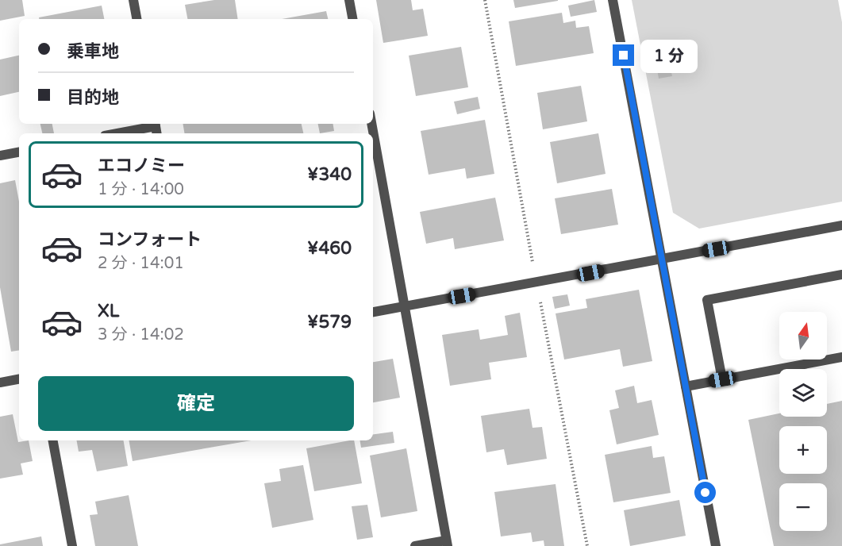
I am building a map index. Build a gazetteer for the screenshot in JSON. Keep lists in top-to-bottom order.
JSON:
{
  "north": "top",
  "page": {
    "banner": ["乗車地", "目的地"],
    "bubble": "1 分",
    "list": [
      {
        "name": "エコノミー",
        "note": "1 分 · 14:00",
        "value": "¥340"
      },
      {
        "name": "コンフォート",
        "note": "2 分 · 14:01",
        "value": "¥460"
      },
      {
        "name": "XL",
        "note": "3 分 · 14:02",
        "value": "¥579"
      }
    ],
    "map_buttons": ["+", "−"],
    "buttons": "確定"
  }
}
